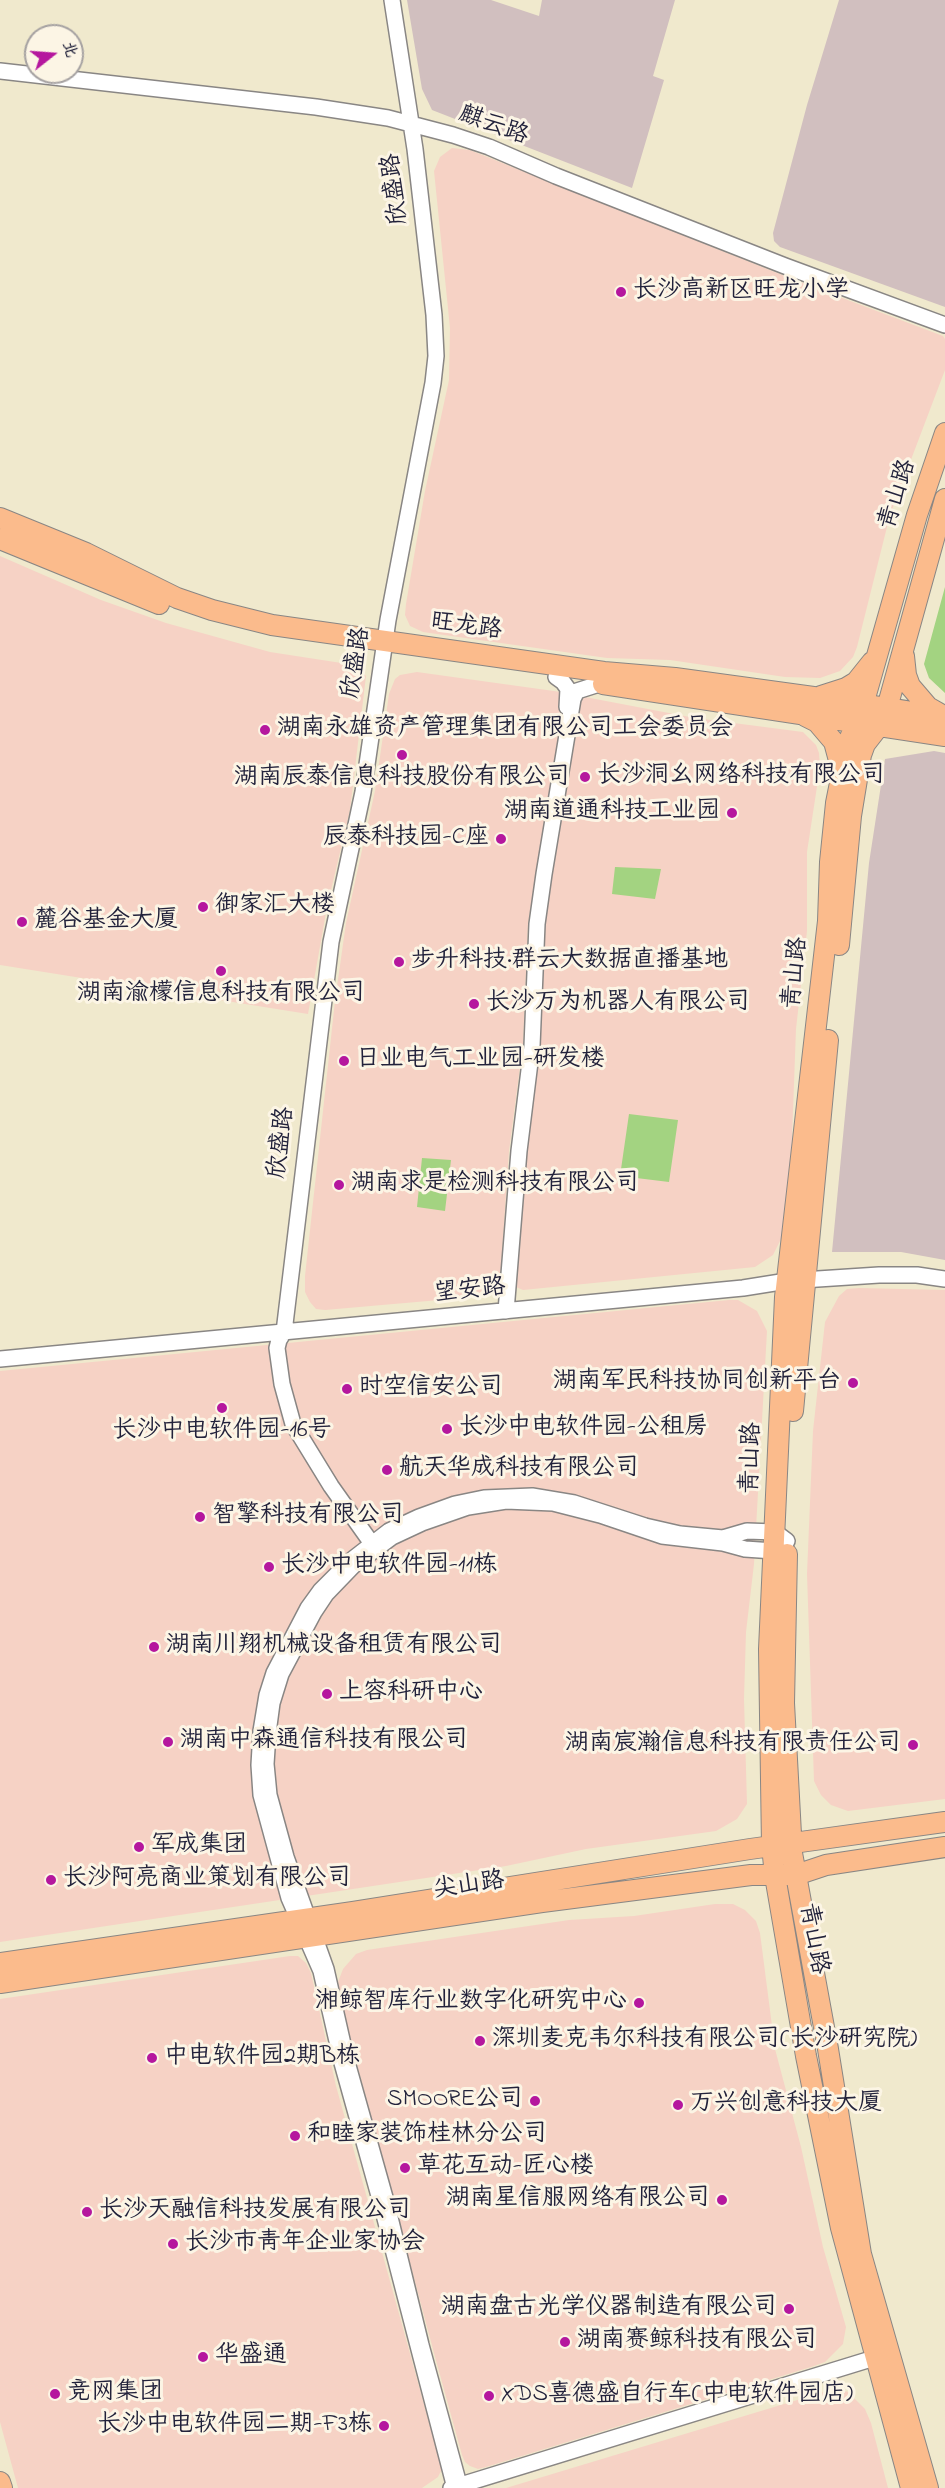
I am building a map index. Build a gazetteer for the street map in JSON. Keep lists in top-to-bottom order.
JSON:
{
  "streets": {
    "main road": ["青山路", "旺龙路", "尖山路"],
    "street": ["麒云路", "欣盛路", "望安路"]
  },
  "crossings": [
    ["麒云路", "欣盛路"],
    ["欣盛路", "旺龙路"],
    ["欣盛路", "望安路"],
    ["青山路", "旺龙路"],
    ["青山路", "望安路"],
    ["青山路", "尖山路"]
  ],
  "places": [
    "长沙高新区旺龙小学",
    "湖南永雄资产管理集团有限公司工会委员会",
    "湖南辰泰信息科技股份有限公司",
    "长沙洞幺网络科技有限公司",
    "湖南道通科技工业园",
    "辰泰科技园-C座",
    "御家汇大楼",
    "麓谷基金大厦",
    "步升科技·群云大数据直播基地",
    "湖南渝檬信息科技有限公司",
    "长沙万为机器人有限公司",
    "日业电气工业园-研发楼",
    "湖南求是检测科技有限公司",
    "湖南军民科技协同创新平台",
    "时空信安公司",
    "长沙中电软件园-16号",
    "长沙中电软件园-公租房",
    "航天华成科技有限公司",
    "智擎科技有限公司",
    "长沙中电软件园-11栋",
    "湖南川翔机械设备租赁有限公司",
    "上容科研中心",
    "湖南中森通信科技有限公司",
    "湖南宸瀚信息科技有限责任公司",
    "军成集团",
    "长沙阿亮商业策划有限公司",
    "湘鲸智库行业数字化研究中心",
    "深圳麦克韦尔科技有限公司(长沙研究院)",
    "中电软件园2期B栋",
    "SMOORE公司",
    "万兴创意科技大厦",
    "和睦家装饰桂林分公司",
    "草花互动-匠心楼",
    "湖南星信服网络有限公司",
    "长沙天融信科技发展有限公司",
    "长沙市青年企业家协会",
    "湖南盘古光学仪器制造有限公司",
    "湖南赛鲸科技有限公司",
    "华盛通",
    "竞网集团",
    "XDS喜德盛自行车(中电软件园店)",
    "长沙中电软件园二期-F3栋"
  ],
  "north": "right"
}
